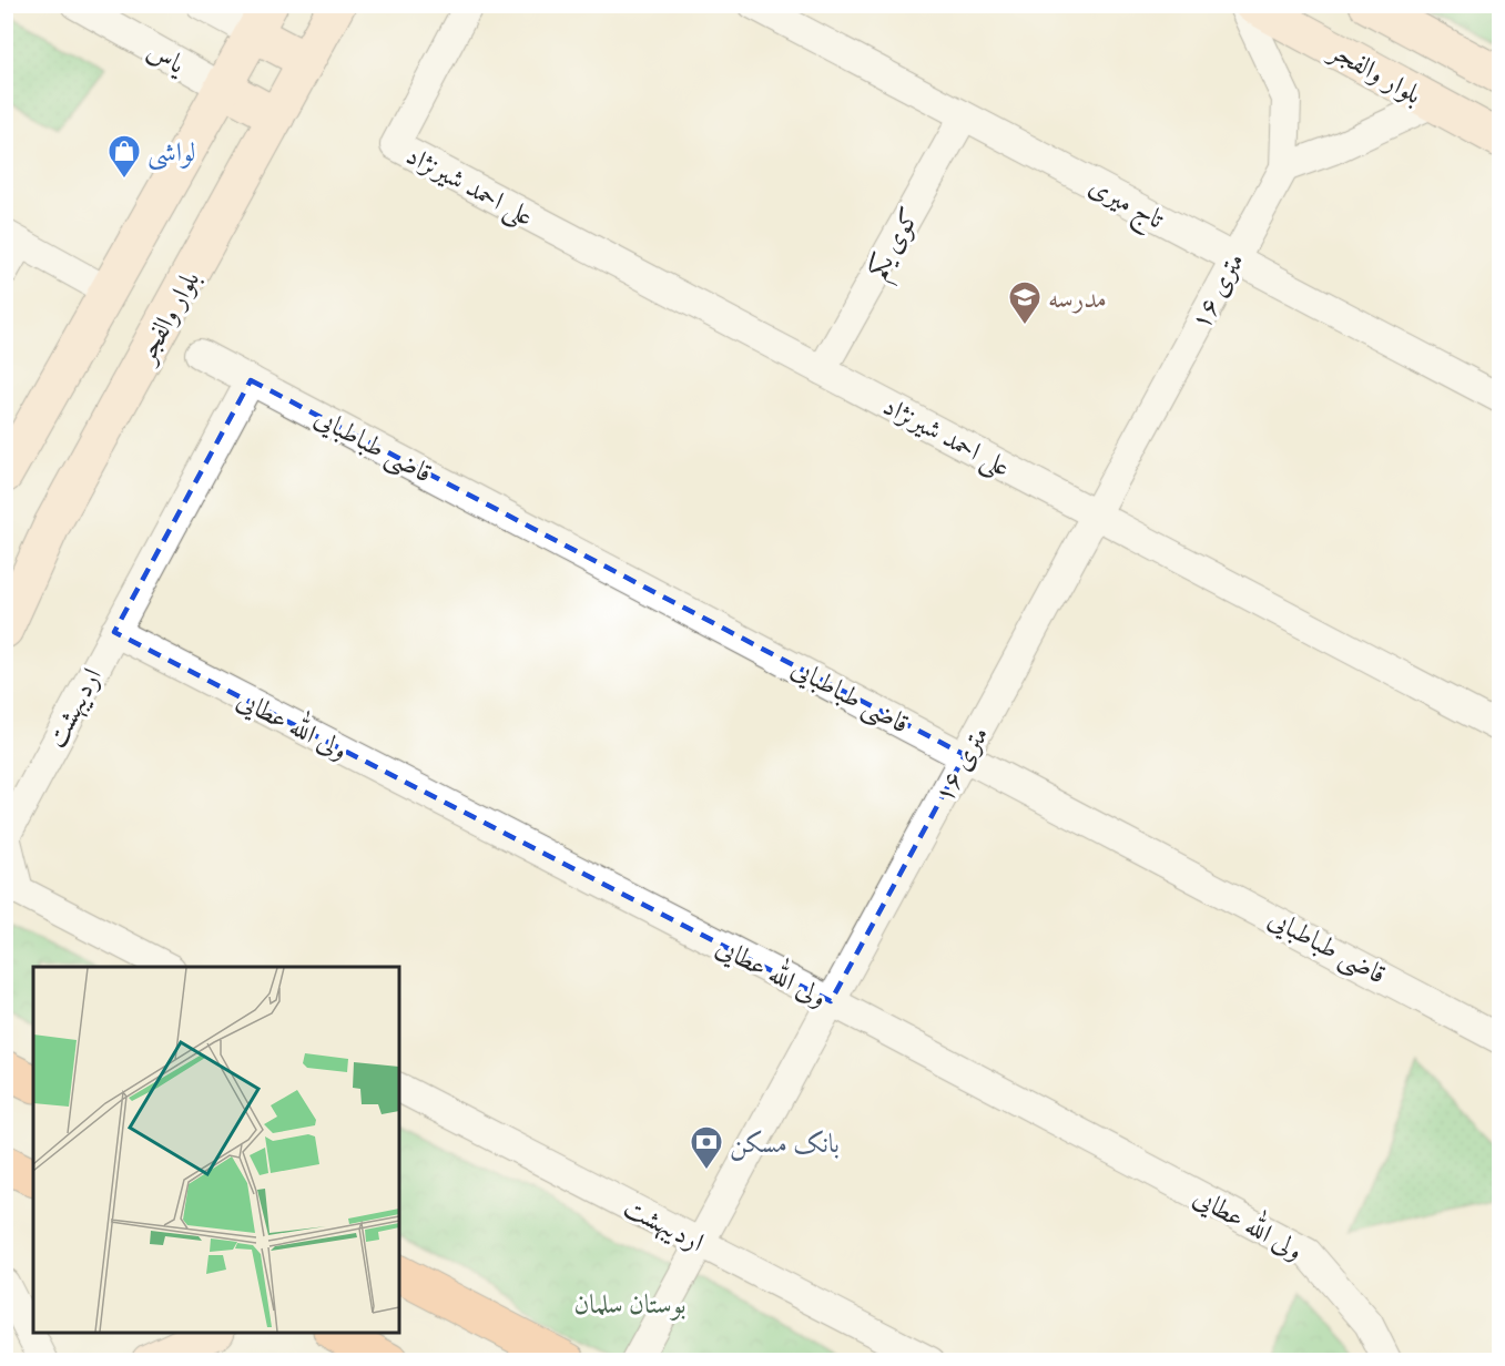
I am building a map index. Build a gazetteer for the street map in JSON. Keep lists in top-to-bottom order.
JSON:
{
  "streets": {
    "main road": ["بلوار والفجر"],
    "street": [
      "یاس",
      "علی احمد شیرنژاد",
      "تاج میری",
      "کوی یکم",
      "۱۶ متری",
      "قاضی طباطبایی",
      "اردیبهشت",
      "ولی الله عطایی"
    ]
  },
  "crossings": [
    ["علی احمد شیرنژاد", "کوی یکم"],
    ["علی احمد شیرنژاد", "۱۶ متری"],
    ["تاج میری", "کوی یکم"],
    ["تاج میری", "۱۶ متری"],
    ["۱۶ متری", "قاضی طباطبایی"],
    ["۱۶ متری", "اردیبهشت"],
    ["۱۶ متری", "ولی الله عطایی"],
    ["قاضی طباطبایی", "اردیبهشت"],
    ["اردیبهشت", "ولی الله عطایی"]
  ],
  "parks": ["بوستان سلمان"],
  "places": {
    "shop": ["لواشی"],
    "school or university": ["مدرسه"],
    "bank": ["بانک مسکن"]
  }
}
